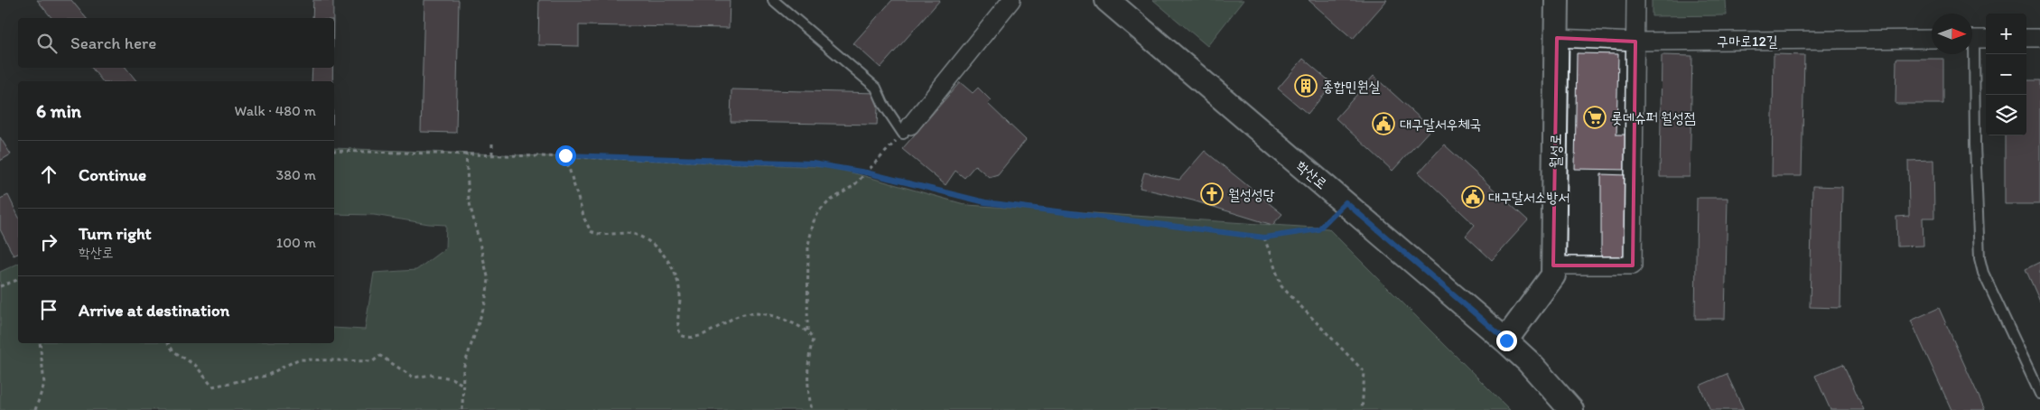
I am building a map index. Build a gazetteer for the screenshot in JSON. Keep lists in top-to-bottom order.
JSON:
{
  "streets": {
    "main road": ["월성로", "학산로"],
    "street": ["구마로12길"]
  },
  "crossings": [
    ["구마로12길", "월성로"],
    ["월성로", "학산로"]
  ],
  "places": {
    "building": ["종합민원실"],
    "supermarket": ["롯데슈퍼 월성점"],
    "public building": ["대구달서우체국", "대구달서소방서"],
    "church": ["월성성당"]
  },
  "north": "right",
  "page": {
    "map_buttons": ["+", "−"],
    "search": "Search here",
    "heading": ["6 min", "Walk · 480 m"],
    "list": [
      ["Continue", "380 m"],
      ["Turn right", "학산로", "100 m"],
      "Arrive at destination"
    ]
  }
}
